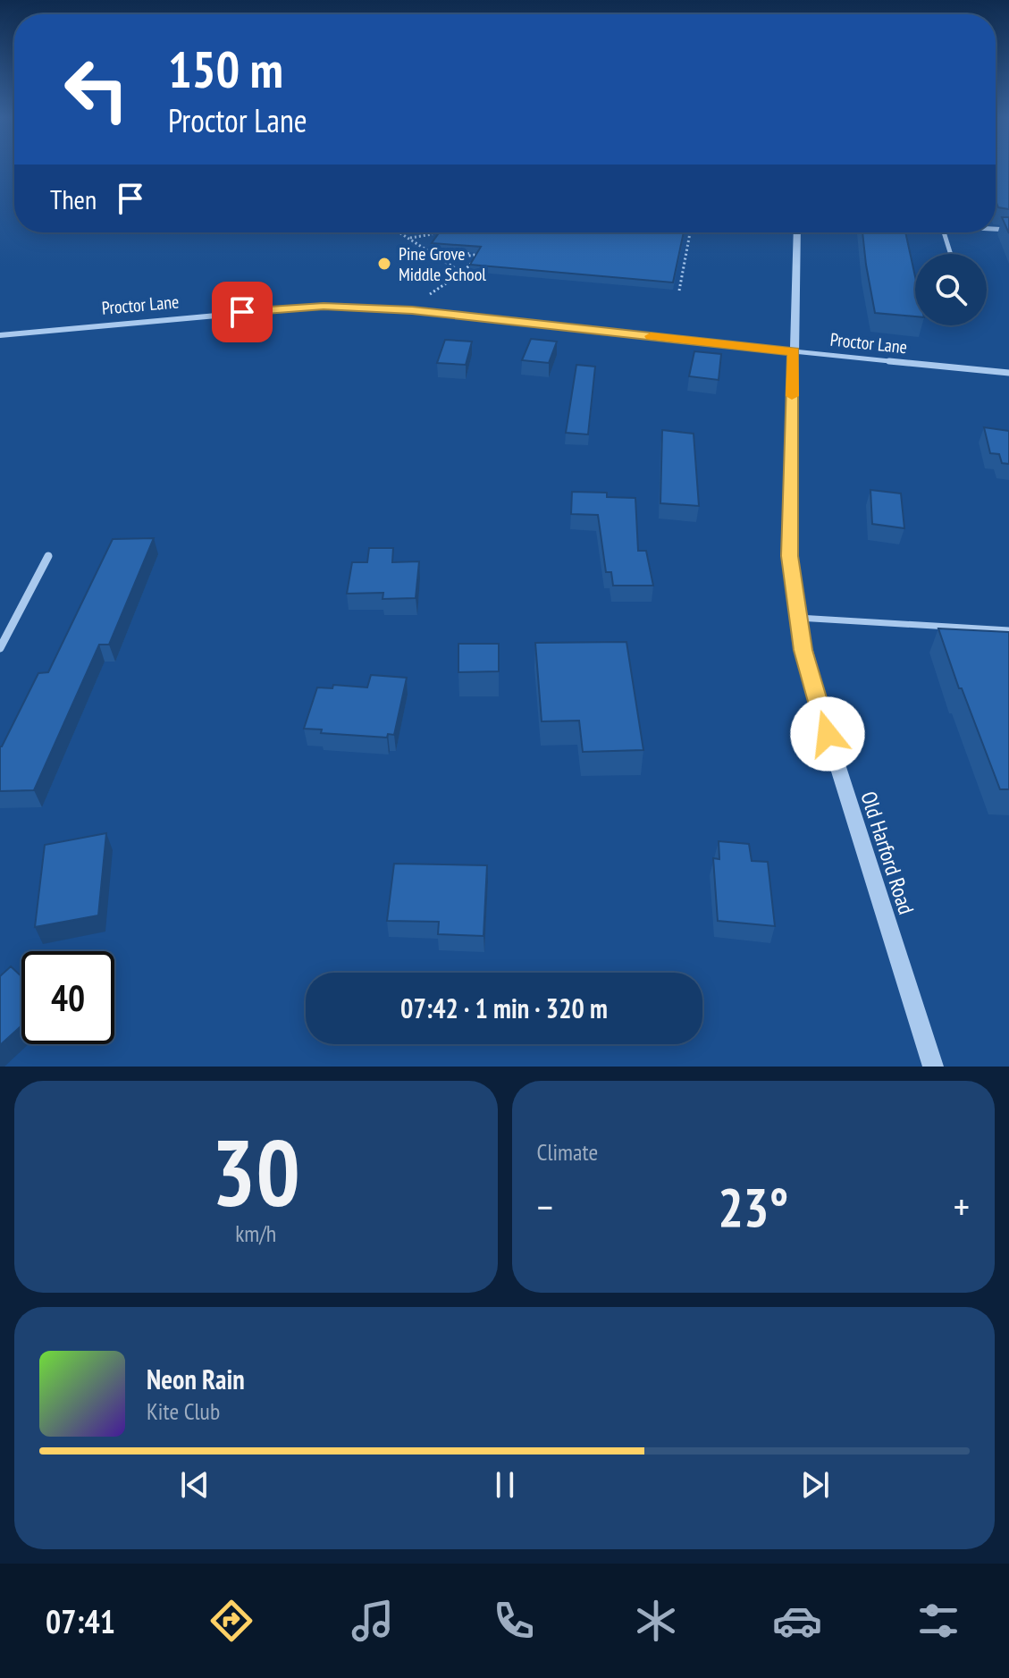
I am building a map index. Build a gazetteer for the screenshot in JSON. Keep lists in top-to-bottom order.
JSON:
{
  "streets": {
    "street": ["Proctor Lane", "Old Harford Road"]
  },
  "crossings": [
    ["Proctor Lane", "Old Harford Road"]
  ],
  "places": ["Pine Grove Middle School"],
  "page": {
    "turn": ["150 m", "Proctor Lane"],
    "then": "Then",
    "limit": "40",
    "trip": "07:42 · 1 min · 320 m",
    "tile": [
      ["30", "km/h"],
      "Climate"
    ],
    "heat": ["−", "23°", "+"],
    "song": ["Neon Rain", "Kite Club"],
    "tabs": "07:41"
  }
}
